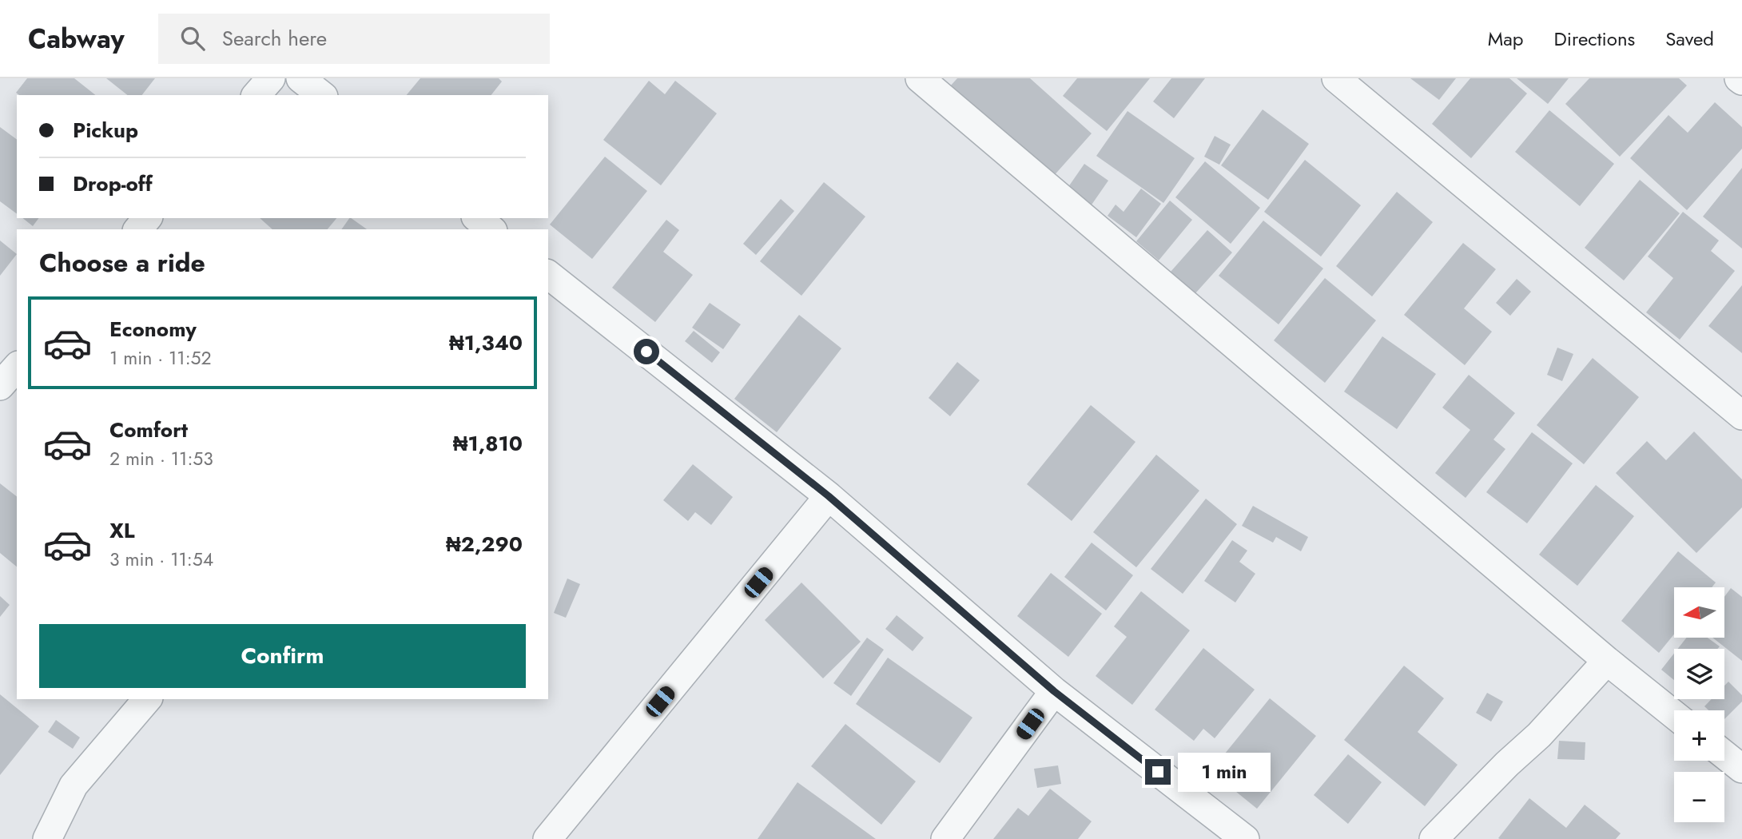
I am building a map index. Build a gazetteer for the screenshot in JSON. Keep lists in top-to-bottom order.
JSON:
{
  "north": "left",
  "page": {
    "header": "Cabway",
    "search": "Search here",
    "nav": ["Map", "Directions", "Saved"],
    "banner": ["Pickup", "Drop-off"],
    "heading": "Choose a ride",
    "list": [
      {
        "name": "Economy",
        "note": "1 min · 11:52",
        "value": "₦1,340"
      },
      {
        "name": "Comfort",
        "note": "2 min · 11:53",
        "value": "₦1,810"
      },
      {
        "name": "XL",
        "note": "3 min · 11:54",
        "value": "₦2,290"
      }
    ],
    "map_buttons": ["+", "−"],
    "buttons": "Confirm",
    "bubble": "1 min"
  }
}
